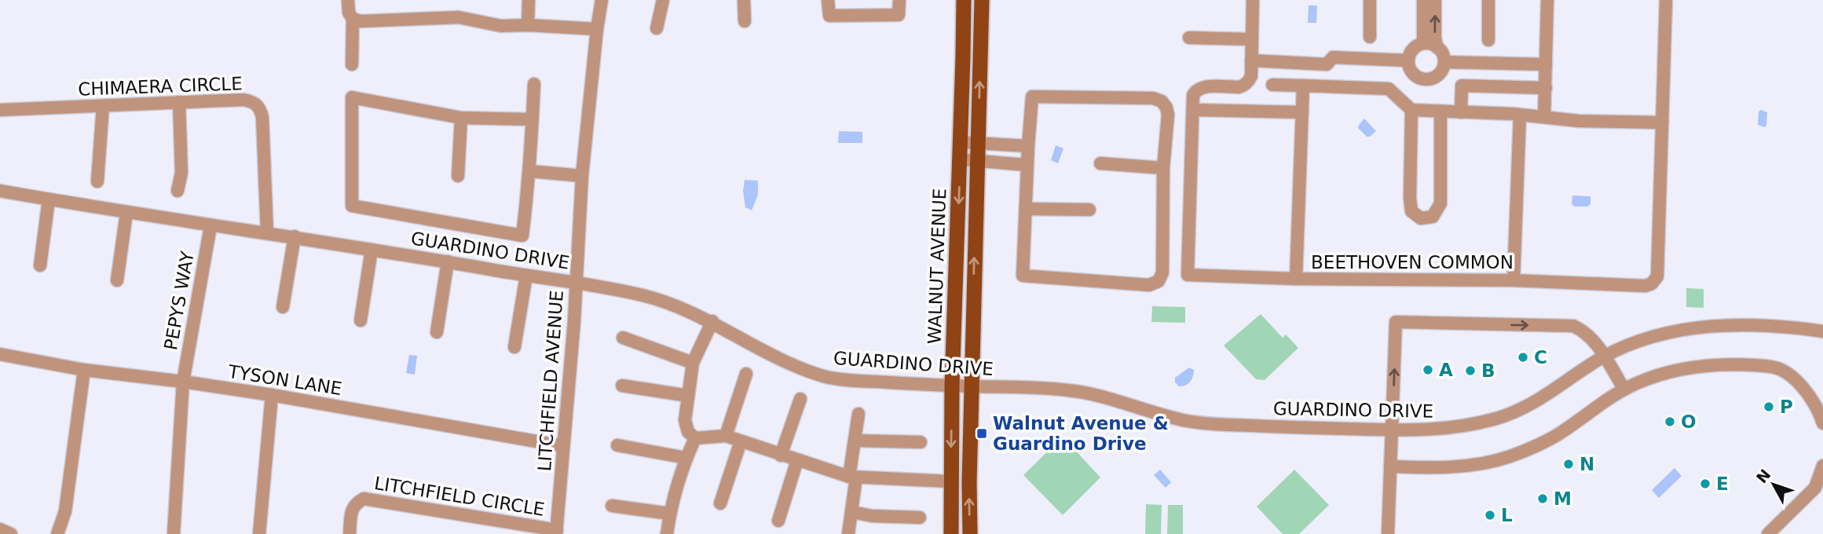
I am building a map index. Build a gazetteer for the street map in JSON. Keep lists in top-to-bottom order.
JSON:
{
  "streets": {
    "main road": ["WALNUT AVENUE"],
    "street": [
      "CHIMAERA CIRCLE",
      "GUARDINO DRIVE",
      "BEETHOVEN COMMON",
      "PEPYS WAY",
      "TYSON LANE",
      "LITCHFIELD AVENUE",
      "LITCHFIELD CIRCLE"
    ]
  },
  "crossings": [
    ["CHIMAERA CIRCLE", "GUARDINO DRIVE"],
    ["GUARDINO DRIVE", "WALNUT AVENUE"],
    ["GUARDINO DRIVE", "PEPYS WAY"],
    ["GUARDINO DRIVE", "LITCHFIELD AVENUE"],
    ["PEPYS WAY", "TYSON LANE"],
    ["TYSON LANE", "LITCHFIELD AVENUE"],
    ["LITCHFIELD AVENUE", "LITCHFIELD CIRCLE"]
  ],
  "places": {
    "other": [
      "C",
      "A",
      "B",
      "P",
      "O",
      "N",
      "E",
      "M",
      "L"
    ],
    "transit": ["Walnut Avenue & Guardino Drive"]
  },
  "north": "top left"
}
